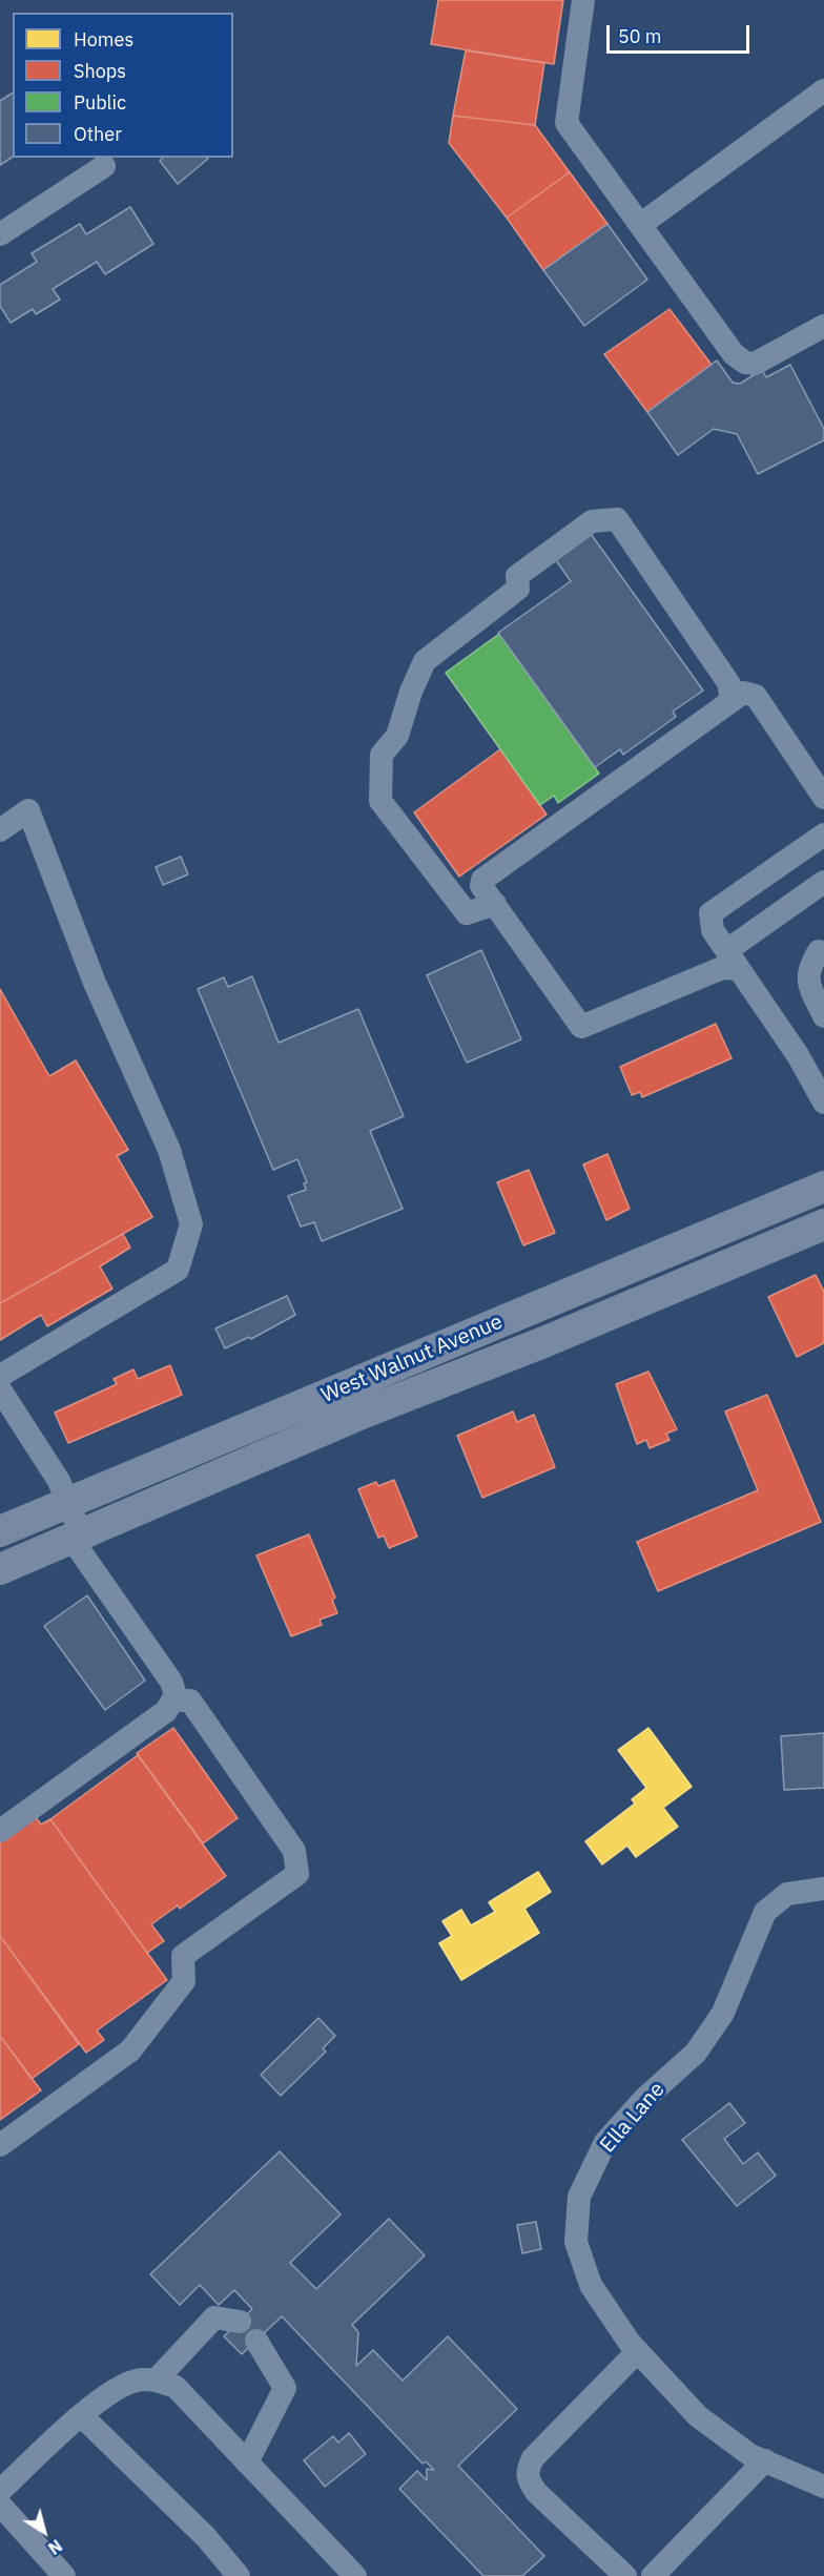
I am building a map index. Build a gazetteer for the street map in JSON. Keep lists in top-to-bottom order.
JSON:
{
  "streets": {
    "main road": ["West Walnut Avenue"],
    "street": ["Ella Lane"]
  },
  "legend": [
    "Homes",
    "Shops",
    "Public",
    "Other"
  ],
  "scale_bar": "50 m",
  "north": "bottom right"
}
